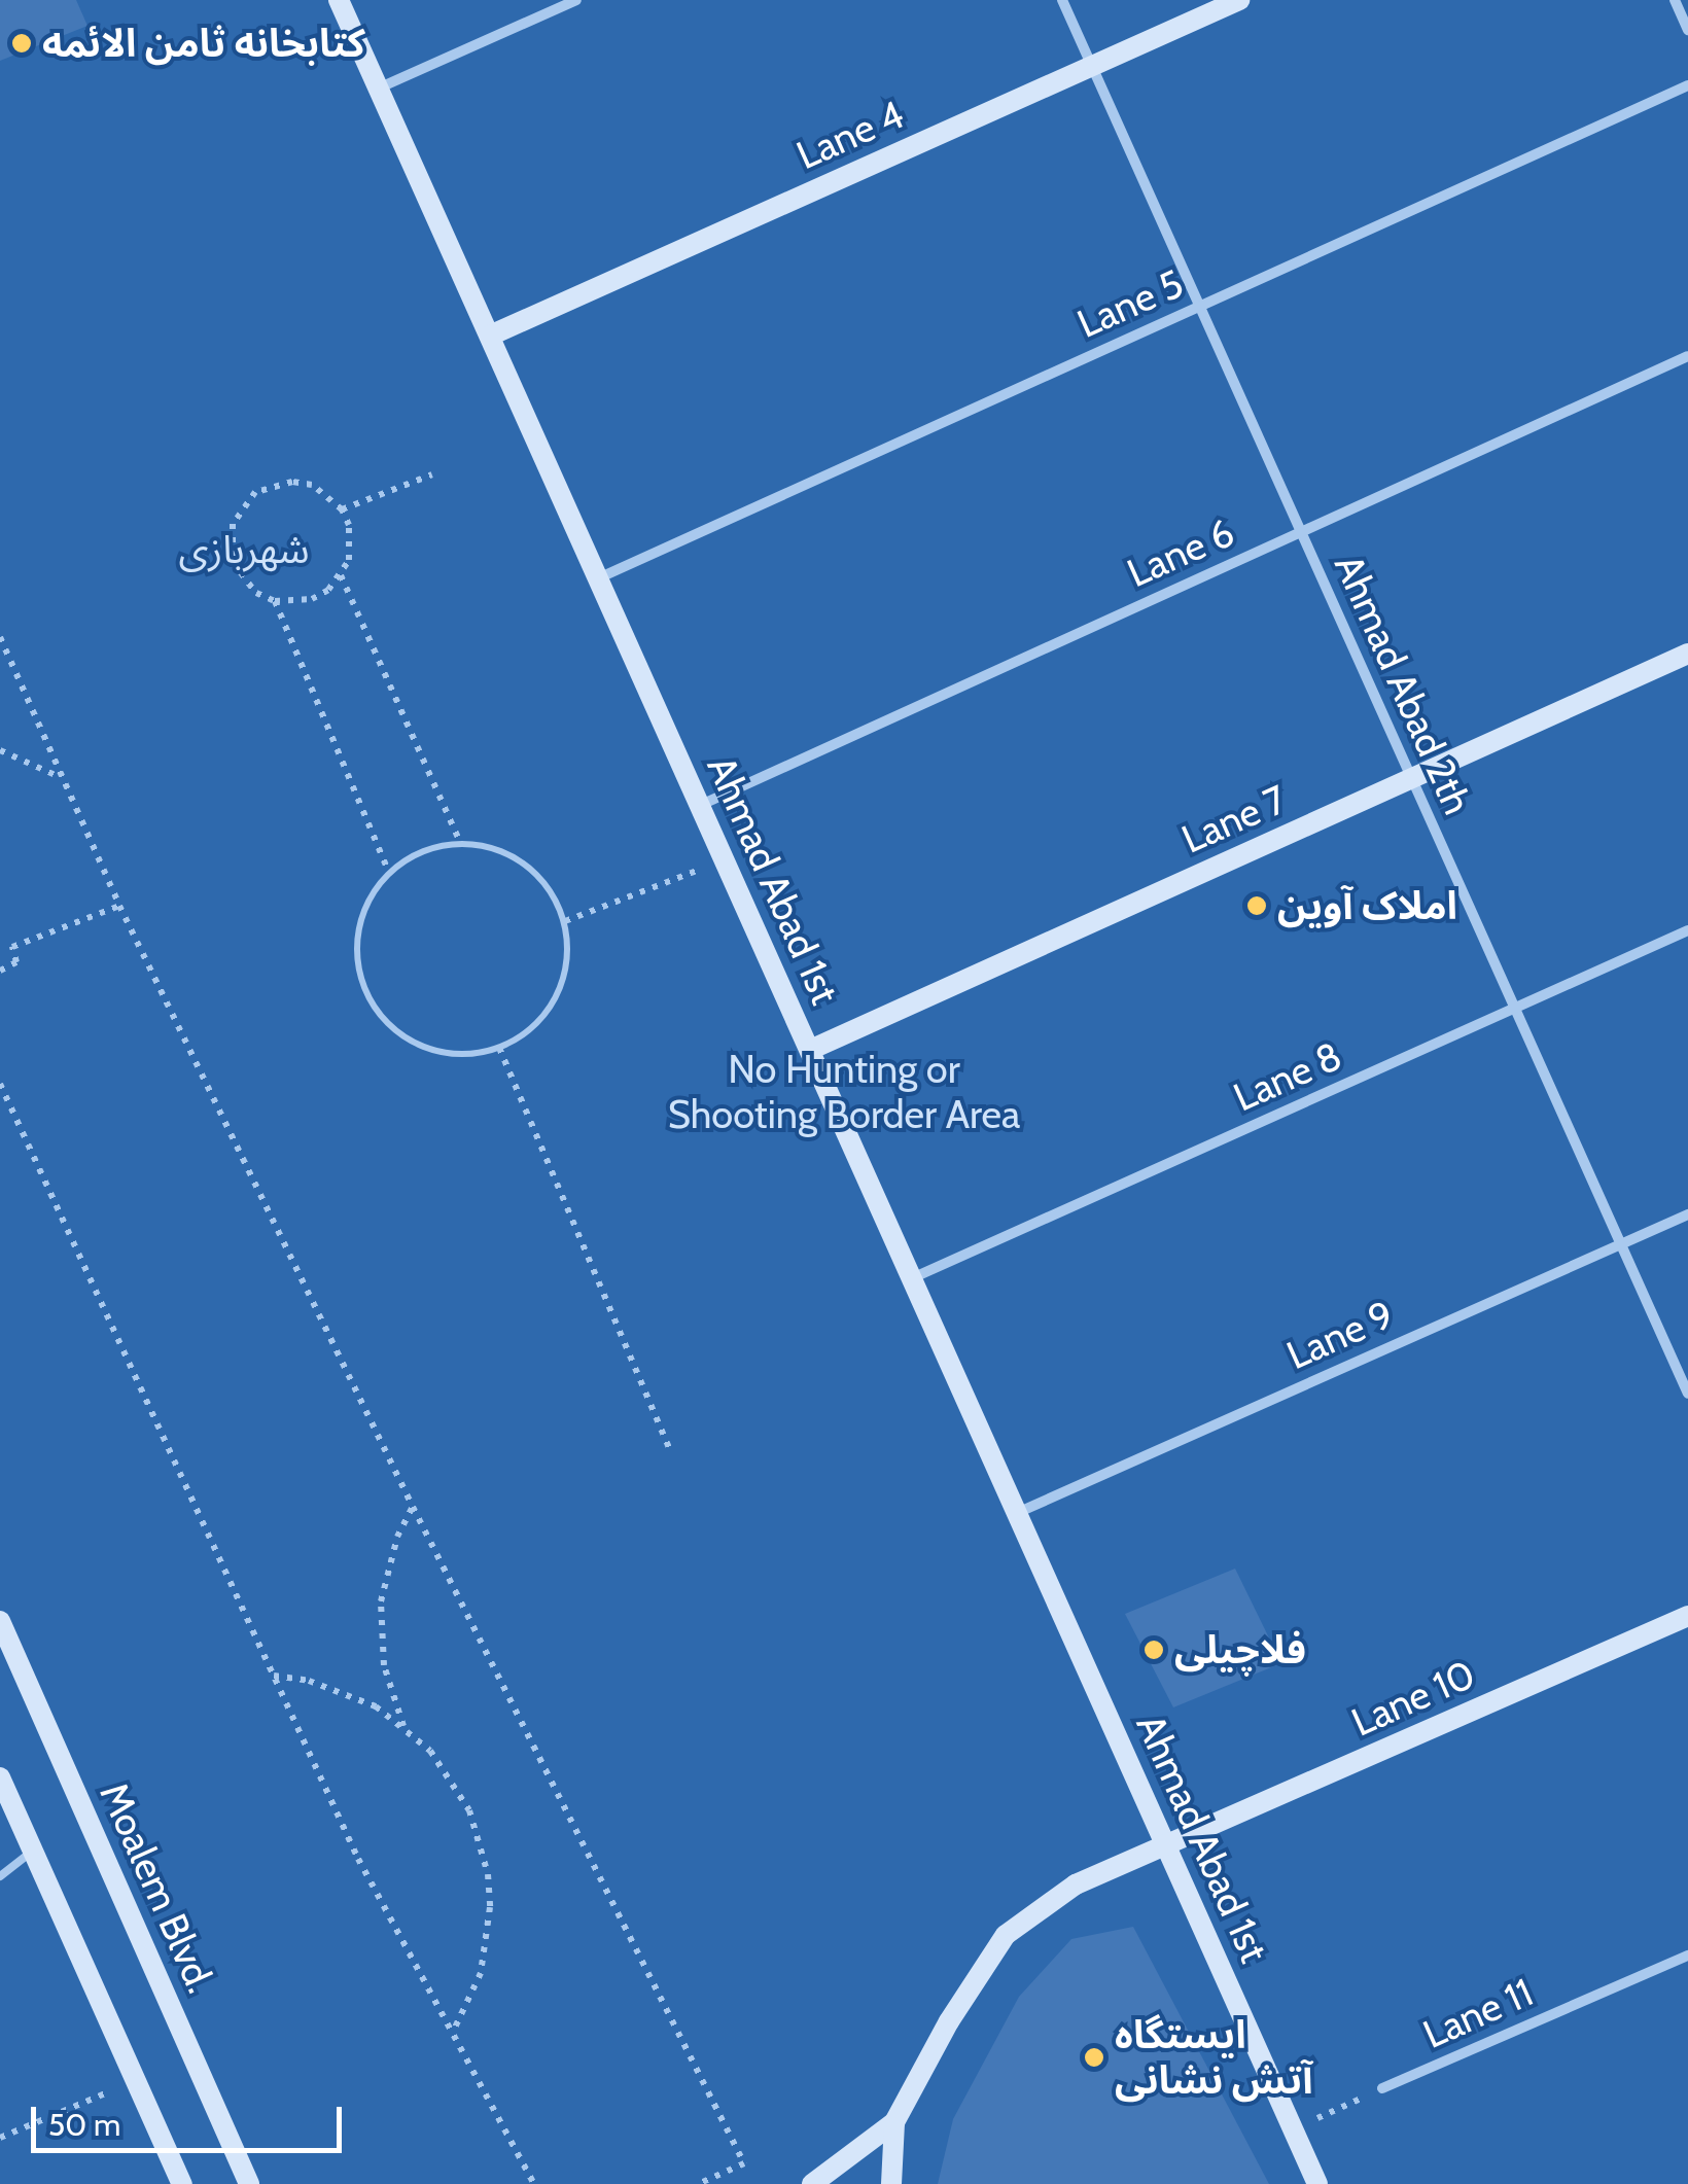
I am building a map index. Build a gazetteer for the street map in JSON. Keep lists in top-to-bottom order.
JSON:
{
  "streets": {
    "main road": [
      "Lane 4",
      "Lane 7",
      "Ahmad Abad 1st",
      "Lane 10",
      "Moalem Blvd."
    ],
    "street": [
      "Lane 5",
      "Lane 6",
      "Ahmad Abad 2th",
      "Lane 8",
      "Lane 9",
      "Lane 11"
    ]
  },
  "crossings": [
    ["Lane 4", "Ahmad Abad 2th"],
    ["Lane 4", "Ahmad Abad 1st"],
    ["Lane 5", "Ahmad Abad 2th"],
    ["Lane 5", "Ahmad Abad 1st"],
    ["Lane 6", "Ahmad Abad 2th"],
    ["Lane 6", "Ahmad Abad 1st"],
    ["Ahmad Abad 2th", "Lane 7"],
    ["Ahmad Abad 2th", "Lane 8"],
    ["Ahmad Abad 2th", "Lane 9"],
    ["Lane 7", "Ahmad Abad 1st"],
    ["Ahmad Abad 1st", "Lane 8"],
    ["Ahmad Abad 1st", "Lane 9"],
    ["Ahmad Abad 1st", "Lane 10"]
  ],
  "parks": ["شهربازی", "No Hunting or Shooting Border Area"],
  "places": [
    "کتابخانه ثامن الائمه",
    "املاک آوین",
    "فلاچیلی",
    "ایستگاه آتش نشانی"
  ],
  "scale_bar": "50 m"
}
